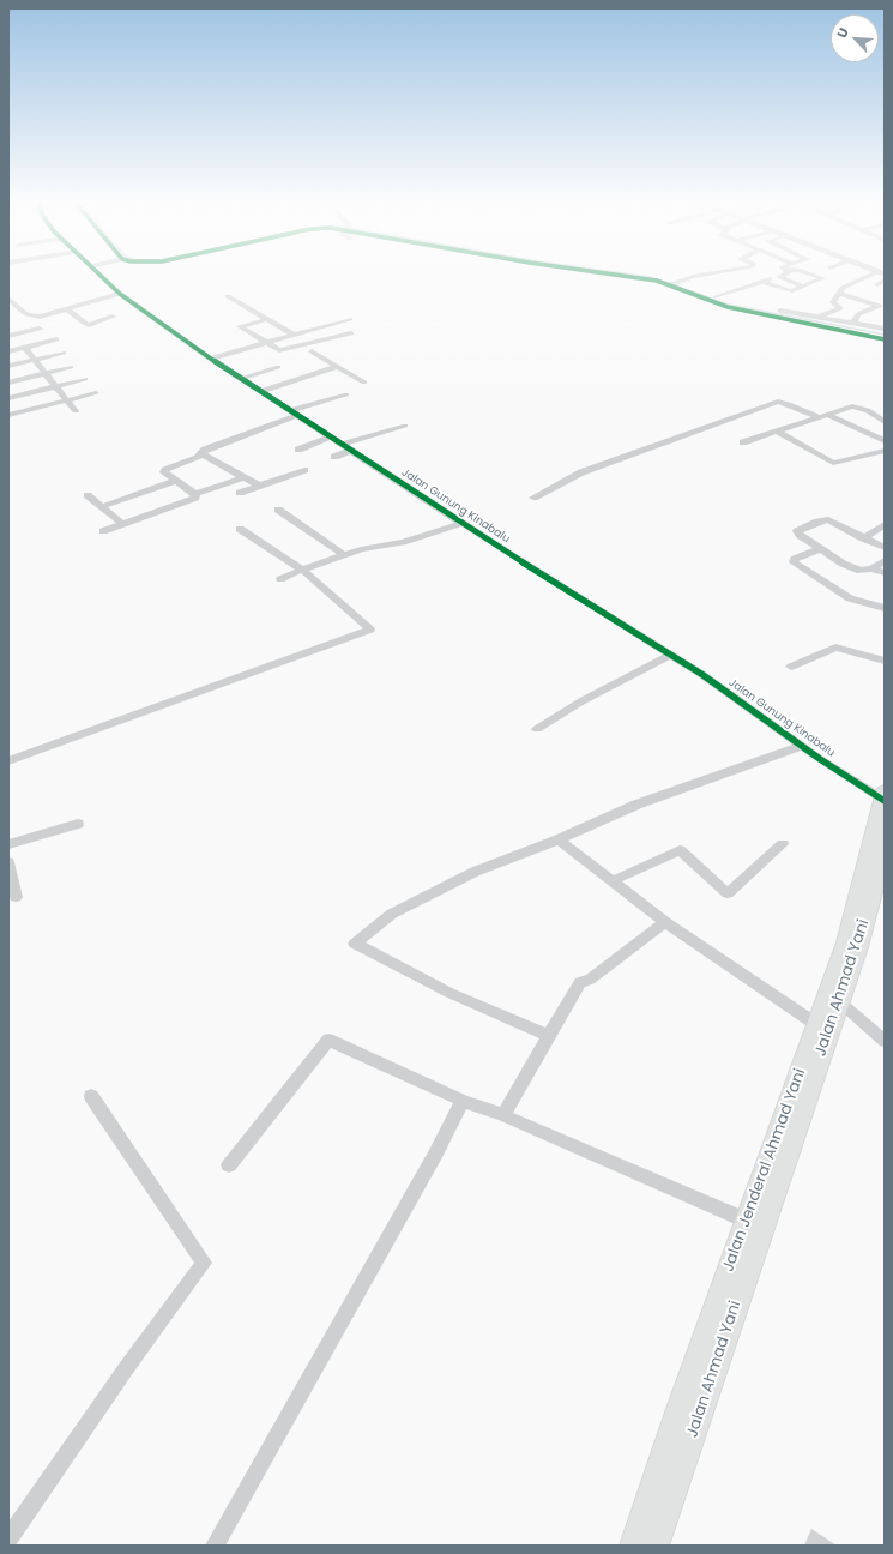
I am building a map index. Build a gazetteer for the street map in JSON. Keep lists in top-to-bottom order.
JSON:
{
  "streets": {
    "main road": ["Jalan Ahmad Yani", "Jalan Jenderal Ahmad Yani"],
    "street": ["Jalan Gunung Kinabalu"]
  },
  "crossings": [
    ["Jalan Gunung Kinabalu", "Jalan Jenderal Ahmad Yani"],
    ["Jalan Ahmad Yani", "Jalan Jenderal Ahmad Yani"]
  ],
  "north": "top left"
}
